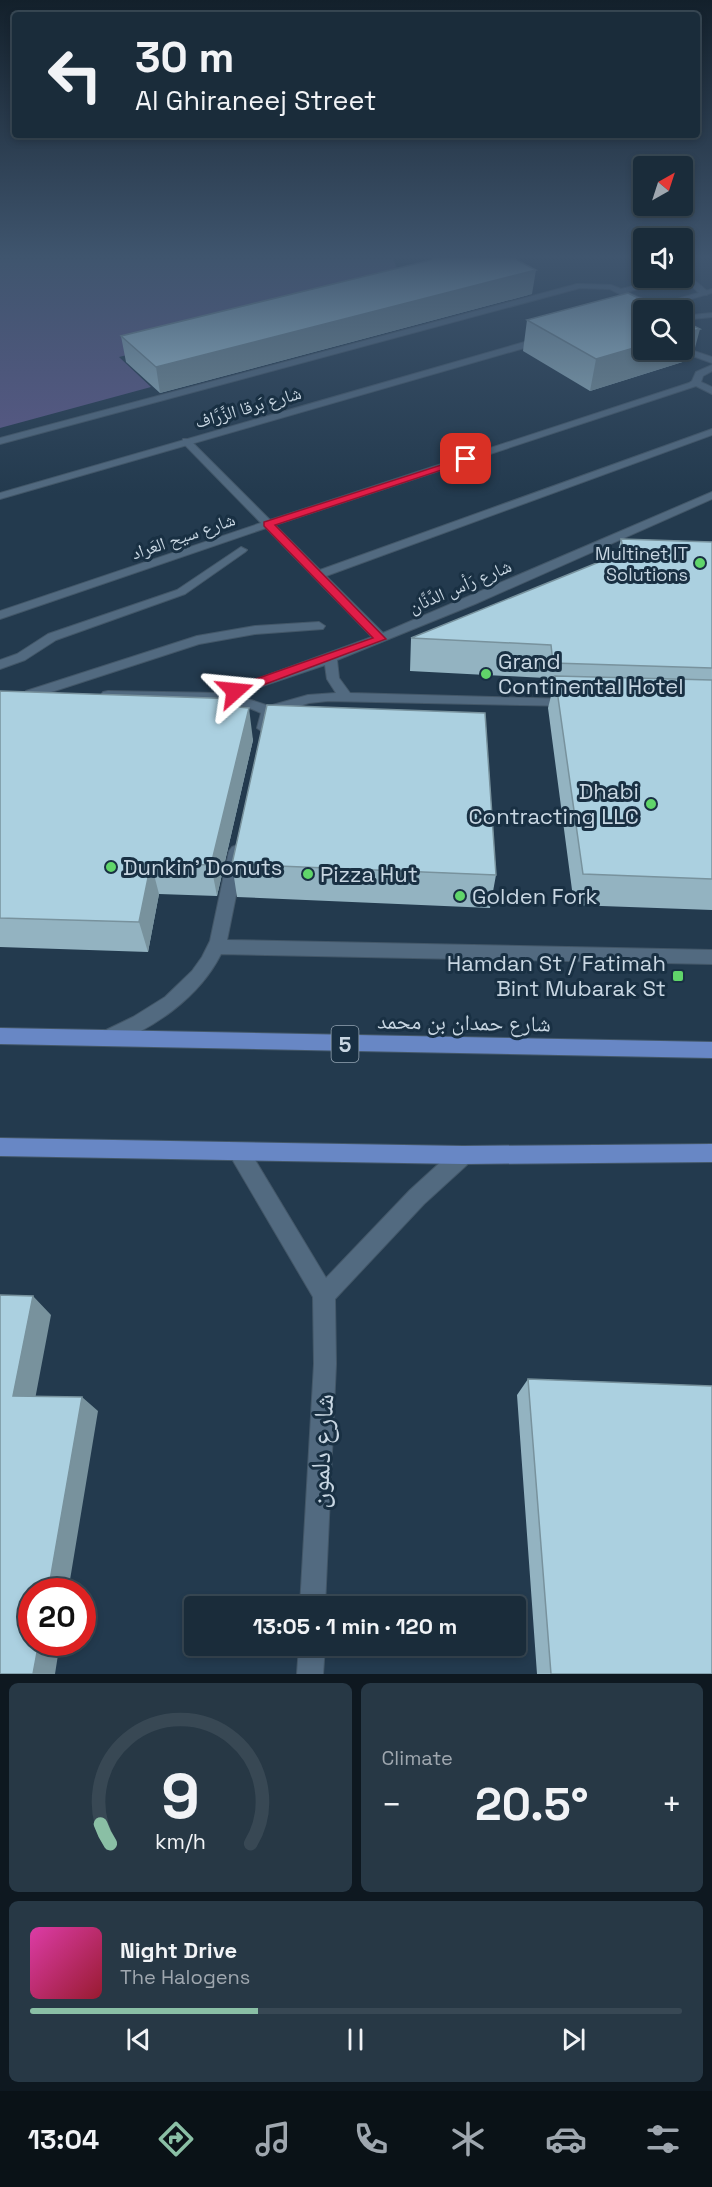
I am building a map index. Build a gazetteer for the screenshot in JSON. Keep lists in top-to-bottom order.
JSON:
{
  "streets": {
    "main road": ["شارع حمدان بن محمد", "5"],
    "street": [
      "شارع بَرقا الزَّرَّاف",
      "شارع سيح العَراد",
      "شارع رَأس الدَّنَّان",
      "شارع دلمون"
    ]
  },
  "places": {
    "other": [
      "Multinet IT Solutions",
      "Grand Continental Hotel",
      "Dhabi Contracting LLC",
      "Dunkin' Donuts",
      "Pizza Hut",
      "Golden Fork"
    ],
    "transit": ["Hamdan St / Fatimah Bint Mubarak St"]
  },
  "north": "top right",
  "page": {
    "turn": ["30 m", "Al Ghiraneej Street"],
    "limit": "20",
    "trip": "13:05 · 1 min · 120 m",
    "tile": "Climate",
    "heat": ["−", "20.5°", "+"],
    "song": ["Night Drive", "The Halogens"],
    "tabs": "13:04",
    "gauge": ["9", "km/h"]
  }
}
